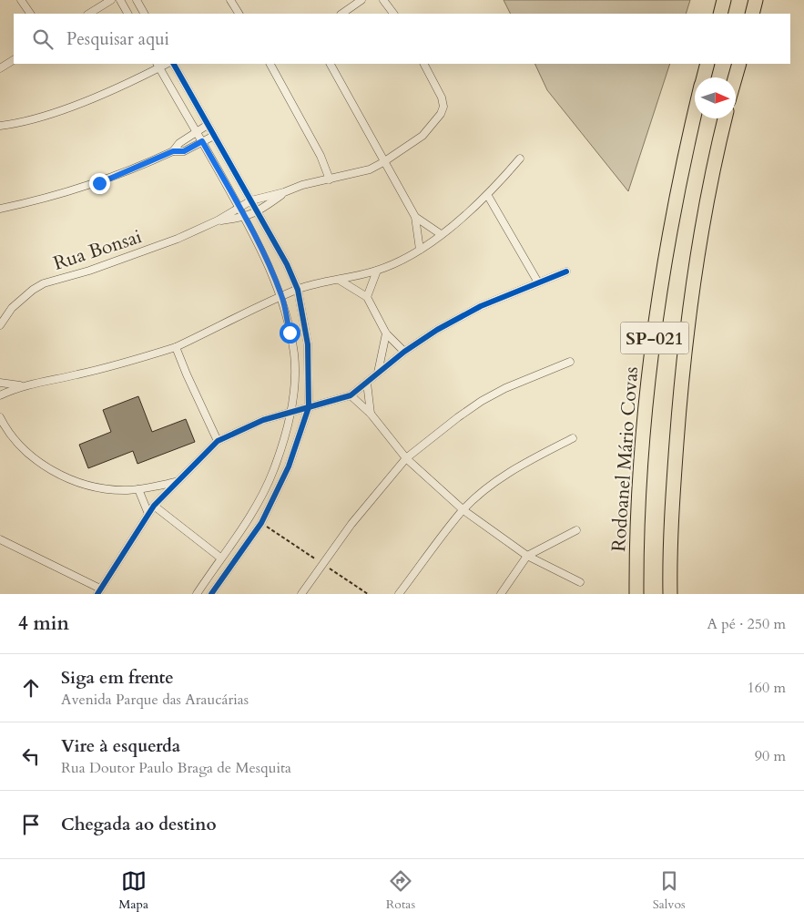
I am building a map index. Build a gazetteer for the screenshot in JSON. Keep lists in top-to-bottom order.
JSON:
{
  "streets": {
    "highway": ["SP-021", "Rodoanel Mário Covas"],
    "street": ["Rua Bonsai"]
  },
  "north": "right",
  "page": {
    "search": "Pesquisar aqui",
    "heading": ["4 min", "A pé · 250 m"],
    "list": [
      ["Siga em frente", "Avenida Parque das Araucárias", "160 m"],
      ["Vire à esquerda", "Rua Doutor Paulo Braga de Mesquita", "90 m"],
      "Chegada ao destino"
    ],
    "nav": ["Mapa", "Rotas", "Salvos"]
  }
}
